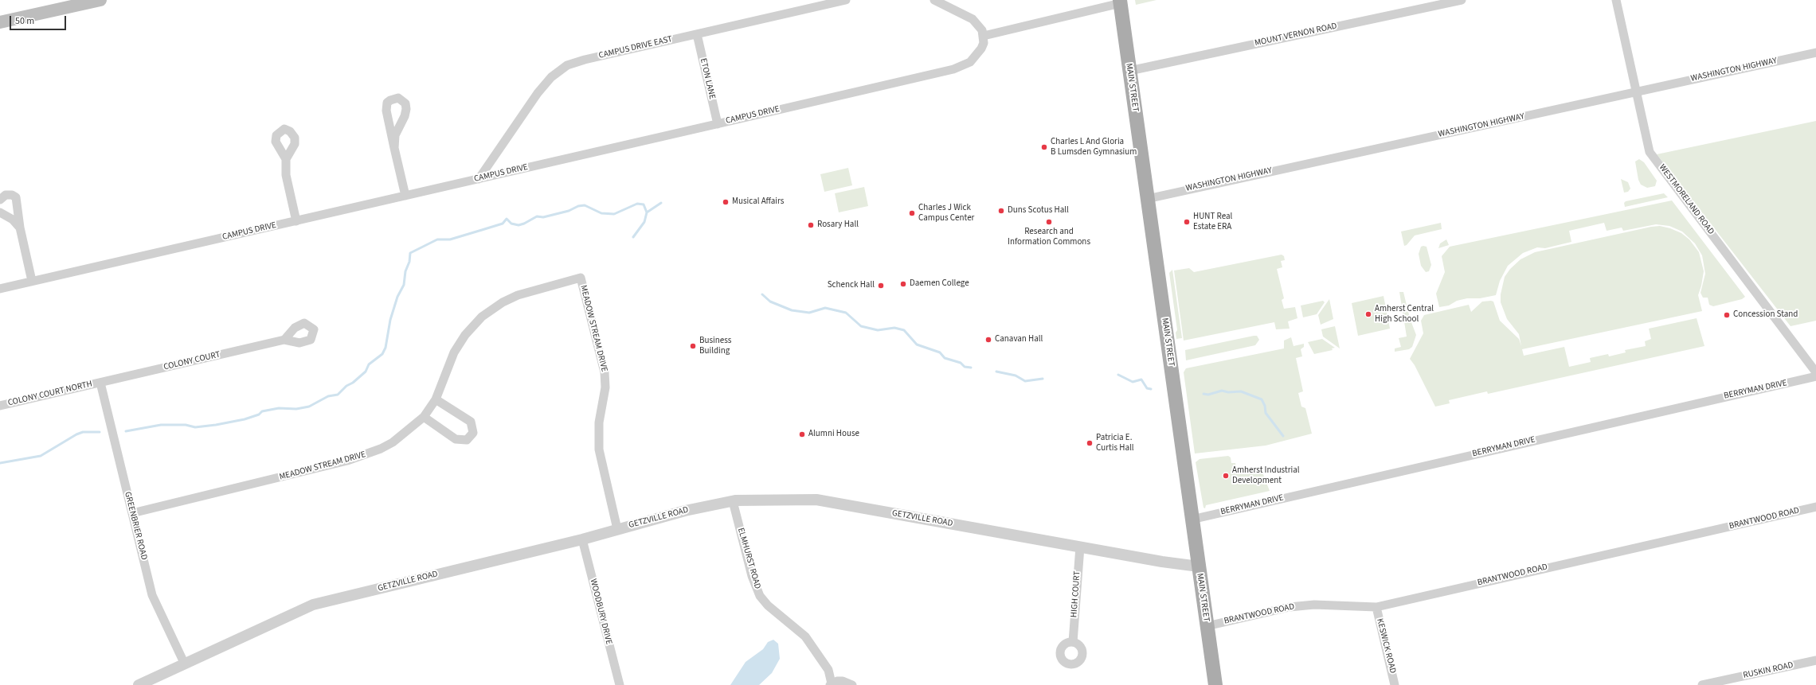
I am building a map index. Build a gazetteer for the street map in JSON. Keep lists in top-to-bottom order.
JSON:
{
  "streets": {
    "main road": ["MAIN STREET"],
    "street": [
      "MOUNT VERNON ROAD",
      "CAMPUS DRIVE EAST",
      "WASHINGTON HIGHWAY",
      "ETON LANE",
      "CAMPUS DRIVE",
      "WESTMORELAND ROAD",
      "MEADOW STREAM DRIVE",
      "COLONY COURT",
      "BERRYMAN DRIVE",
      "COLONY COURT NORTH",
      "GETZVILLE ROAD",
      "BRANTWOOD ROAD",
      "GREENBRIER ROAD",
      "ELMHURST ROAD",
      "HIGH COURT",
      "WOODBURY DRIVE",
      "KESWICK ROAD",
      "RUSKIN ROAD"
    ]
  },
  "crossings": [
    ["MOUNT VERNON ROAD", "MAIN STREET"],
    ["CAMPUS DRIVE EAST", "ETON LANE"],
    ["CAMPUS DRIVE EAST", "CAMPUS DRIVE"],
    ["WASHINGTON HIGHWAY", "MAIN STREET"],
    ["WASHINGTON HIGHWAY", "WESTMORELAND ROAD"],
    ["ETON LANE", "CAMPUS DRIVE"],
    ["MAIN STREET", "BERRYMAN DRIVE"],
    ["MAIN STREET", "GETZVILLE ROAD"],
    ["MAIN STREET", "BRANTWOOD ROAD"],
    ["MEADOW STREAM DRIVE", "GETZVILLE ROAD"],
    ["MEADOW STREAM DRIVE", "GREENBRIER ROAD"],
    ["COLONY COURT", "COLONY COURT NORTH"],
    ["COLONY COURT", "GREENBRIER ROAD"],
    ["COLONY COURT NORTH", "GREENBRIER ROAD"],
    ["GETZVILLE ROAD", "GREENBRIER ROAD"],
    ["GETZVILLE ROAD", "ELMHURST ROAD"],
    ["GETZVILLE ROAD", "HIGH COURT"],
    ["GETZVILLE ROAD", "WOODBURY DRIVE"],
    ["BRANTWOOD ROAD", "KESWICK ROAD"]
  ],
  "places": [
    "Charles L And Gloria B Lumsden Gymnasium",
    "Musical Affairs",
    "Duns Scotus Hall",
    "Charles J Wick Campus Center",
    "Research and Information Commons",
    "HUNT Real Estate ERA",
    "Rosary Hall",
    "Daemen College",
    "Schenck Hall",
    "Amherst Central High School",
    "Concession Stand",
    "Canavan Hall",
    "Business Building",
    "Alumni House",
    "Patricia E. Curtis Hall",
    "Amherst Industrial Development"
  ],
  "scale_bar": "50 m"
}
